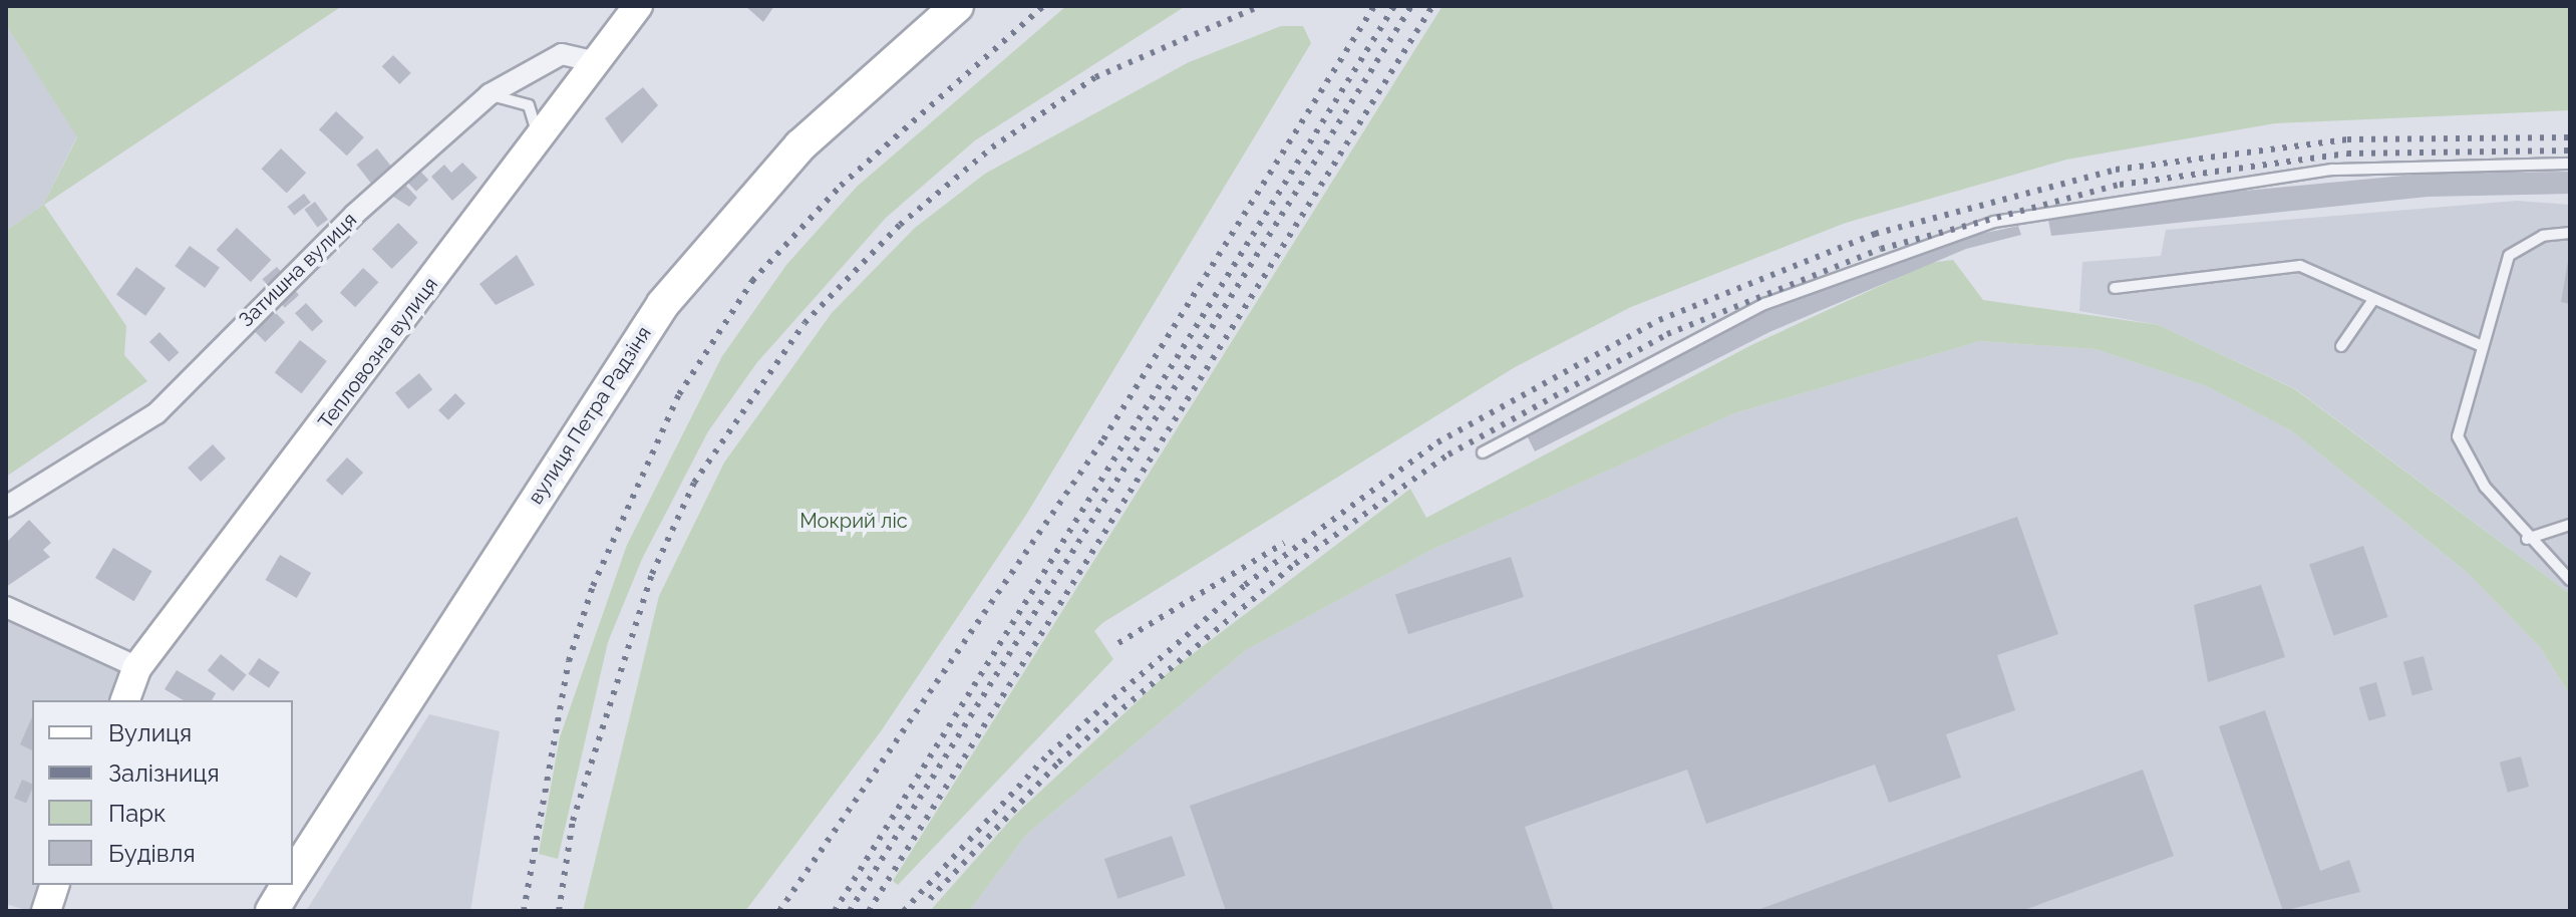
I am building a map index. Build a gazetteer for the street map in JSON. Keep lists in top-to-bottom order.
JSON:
{
  "streets": {
    "main road": ["вулиця Петра Радзіня"],
    "street": ["Затишна вулиця", "Тепловозна вулиця"]
  },
  "crossings": [
    ["Затишна вулиця", "Тепловозна вулиця"]
  ],
  "parks": ["Мокрий ліс"],
  "legend": [
    "Вулиця",
    "Залізниця",
    "Парк",
    "Будівля"
  ]
}
